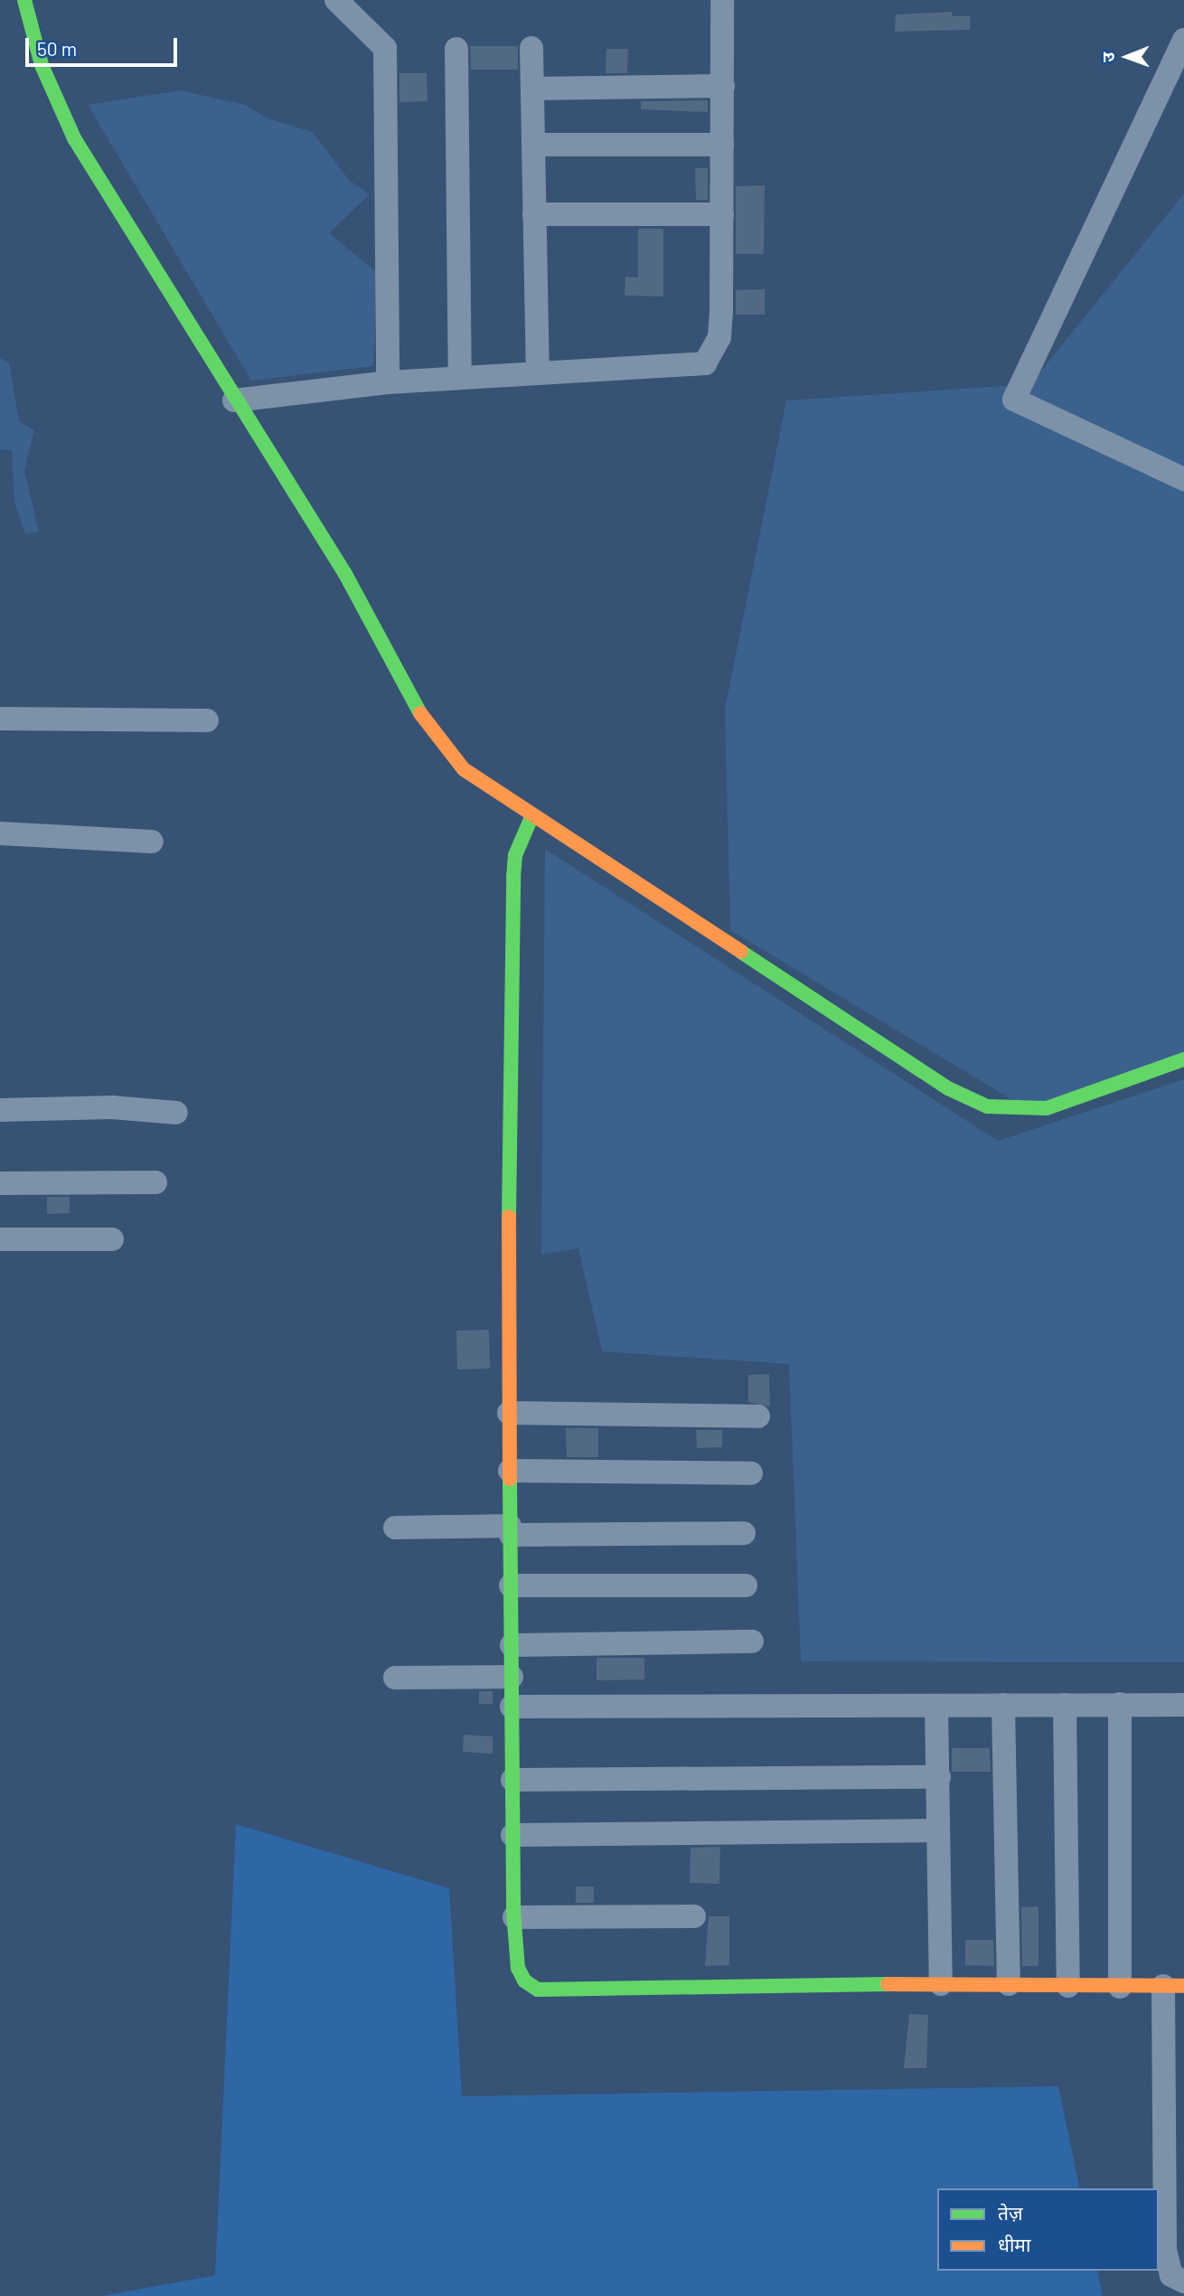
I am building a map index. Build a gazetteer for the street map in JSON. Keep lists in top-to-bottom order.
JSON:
{
  "legend": ["तेज़", "धीमा"],
  "scale_bar": "50 m",
  "north": "left"
}
